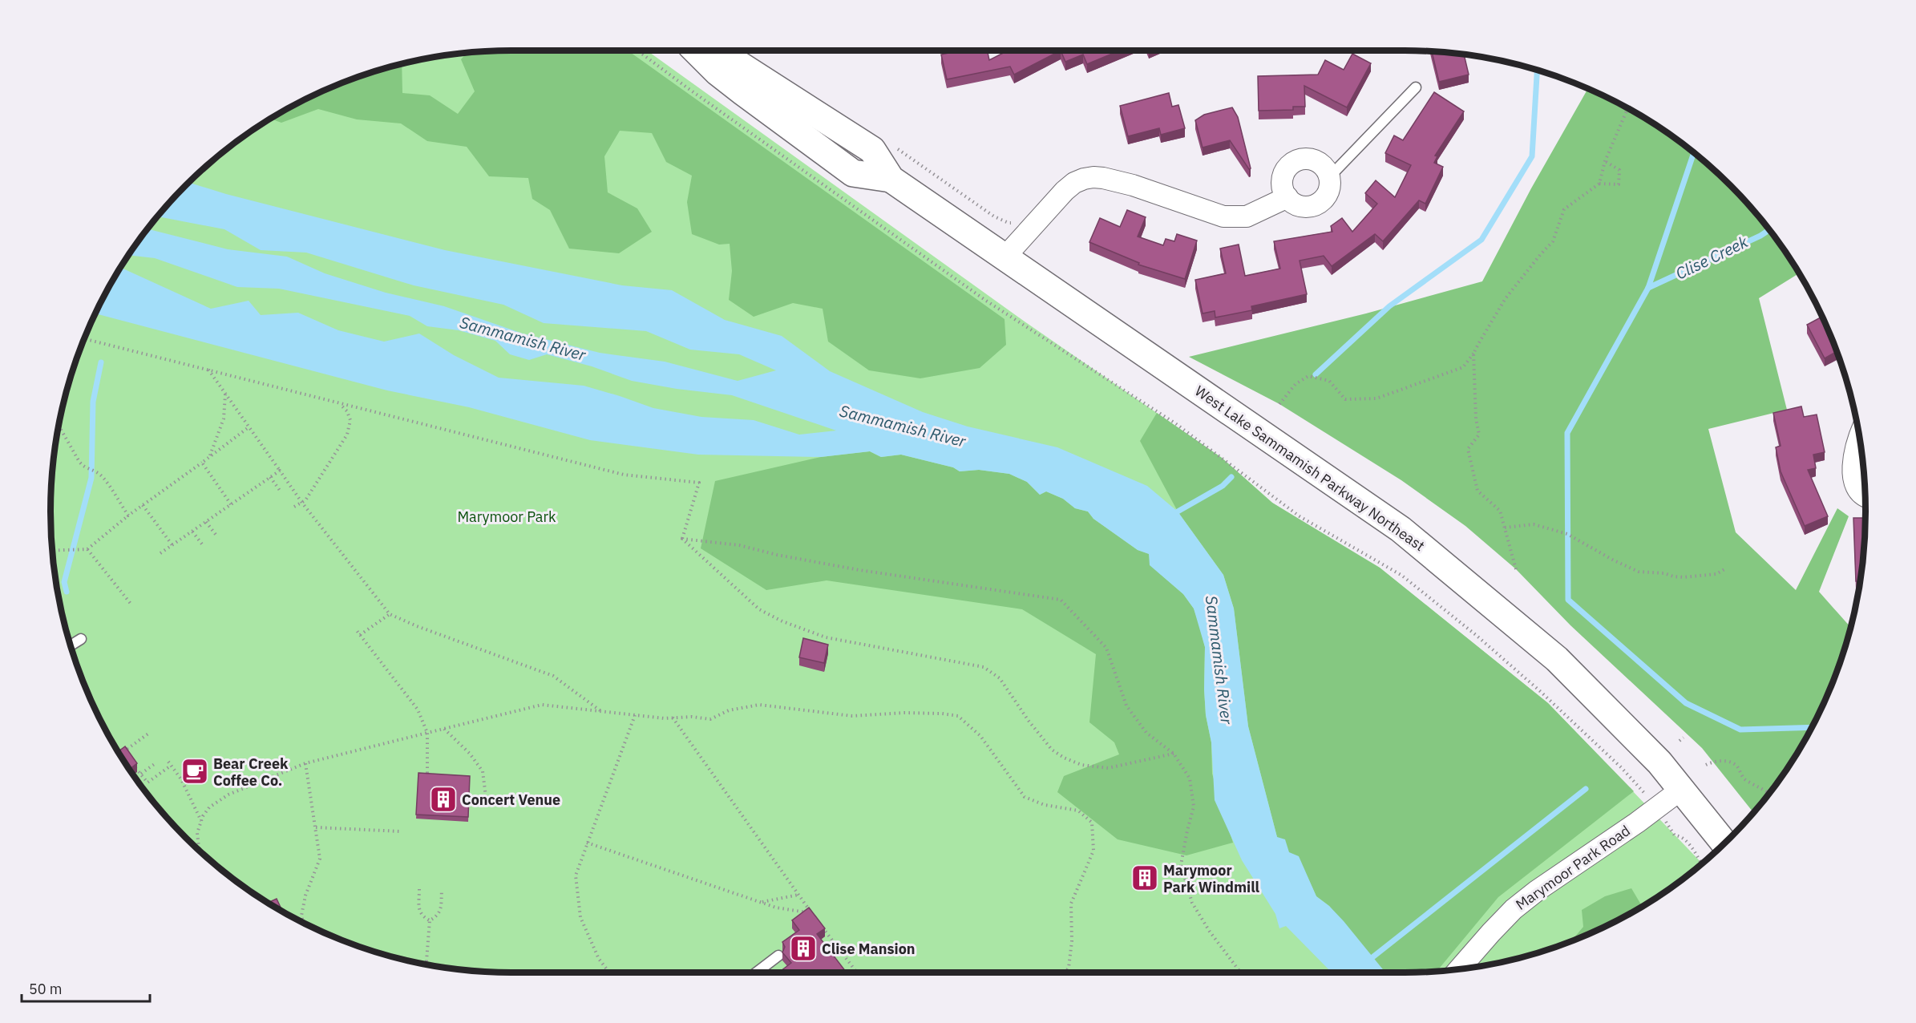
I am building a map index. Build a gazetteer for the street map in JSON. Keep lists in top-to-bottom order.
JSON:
{
  "streets": {
    "main road": ["West Lake Sammamish Parkway Northeast"],
    "street": ["Marymoor Park Road"]
  },
  "crossings": [
    ["West Lake Sammamish Parkway Northeast", "Marymoor Park Road"]
  ],
  "water": ["Clise Creek", "Sammamish River"],
  "parks": ["Marymoor Park"],
  "places": {
    "cafe": ["Bear Creek Coffee Co."],
    "building": ["Concert Venue", "Marymoor Park Windmill", "Clise Mansion"]
  },
  "scale_bar": "50 m"
}
